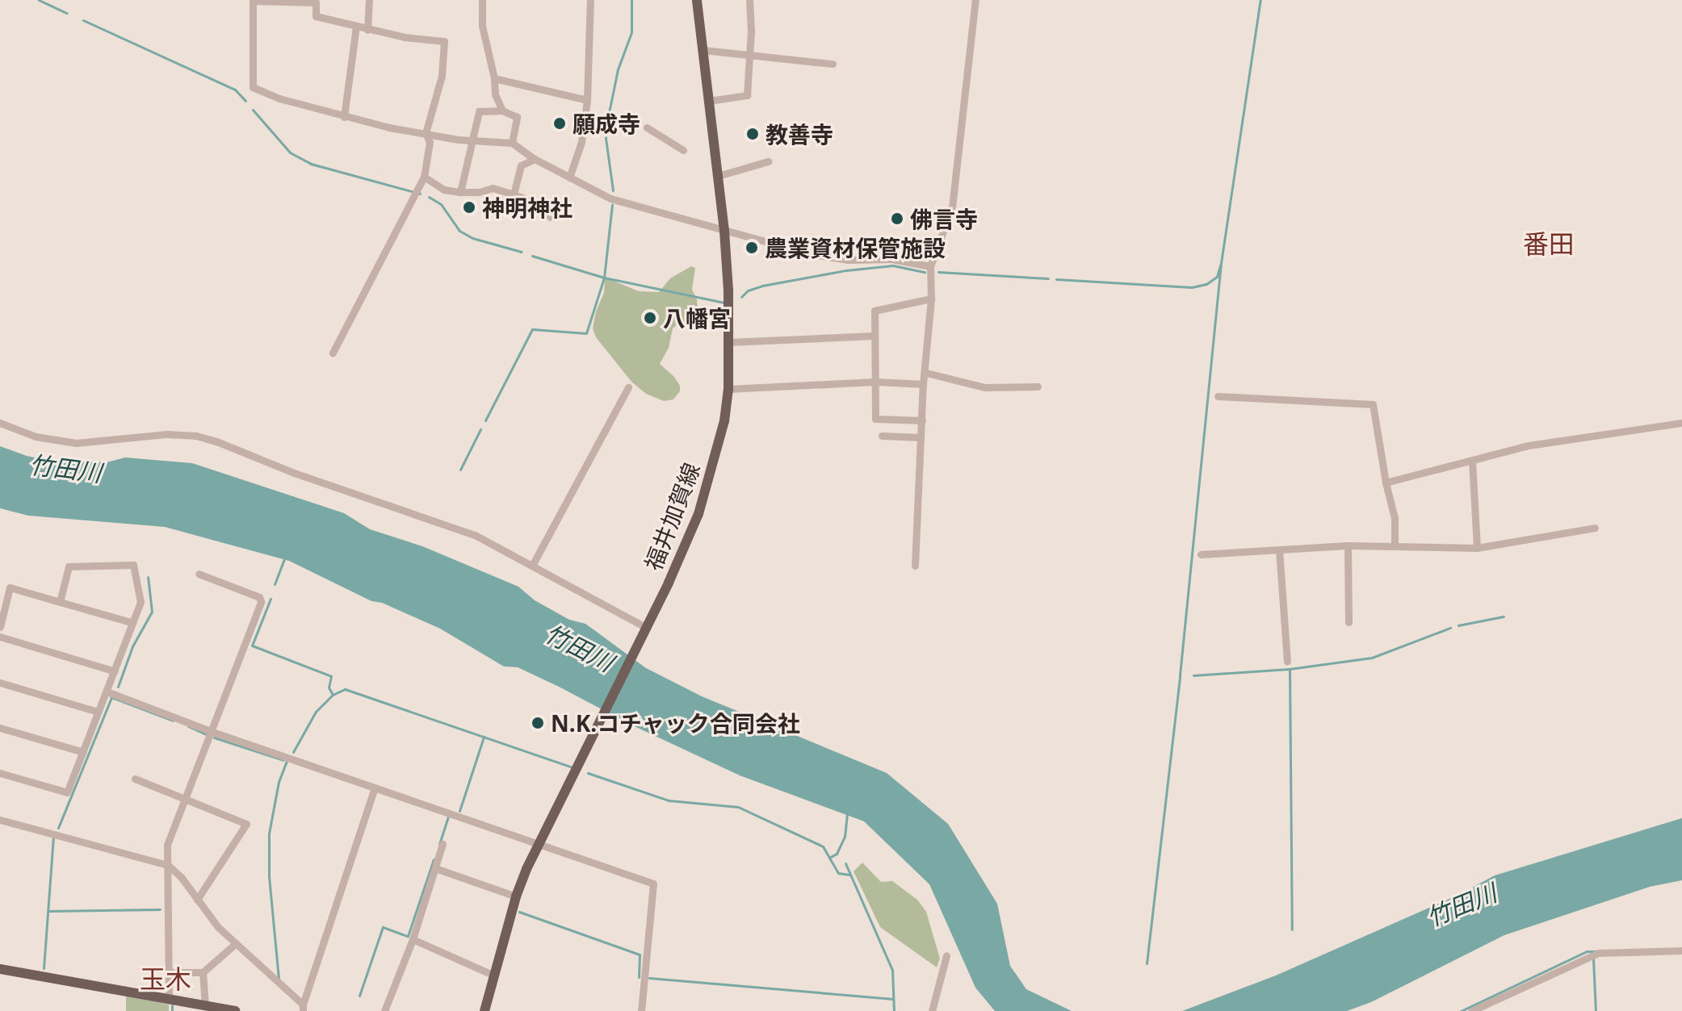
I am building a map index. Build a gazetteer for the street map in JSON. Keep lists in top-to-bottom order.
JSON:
{
  "streets": {
    "main road": ["福井加賀線"]
  },
  "districts": ["番田", "玉木"],
  "water": ["竹田川"],
  "places": [
    "願成寺",
    "教善寺",
    "神明神社",
    "佛言寺",
    "農業資材保管施設",
    "八幡宮",
    "N.K.コチャック合同会社"
  ]
}
